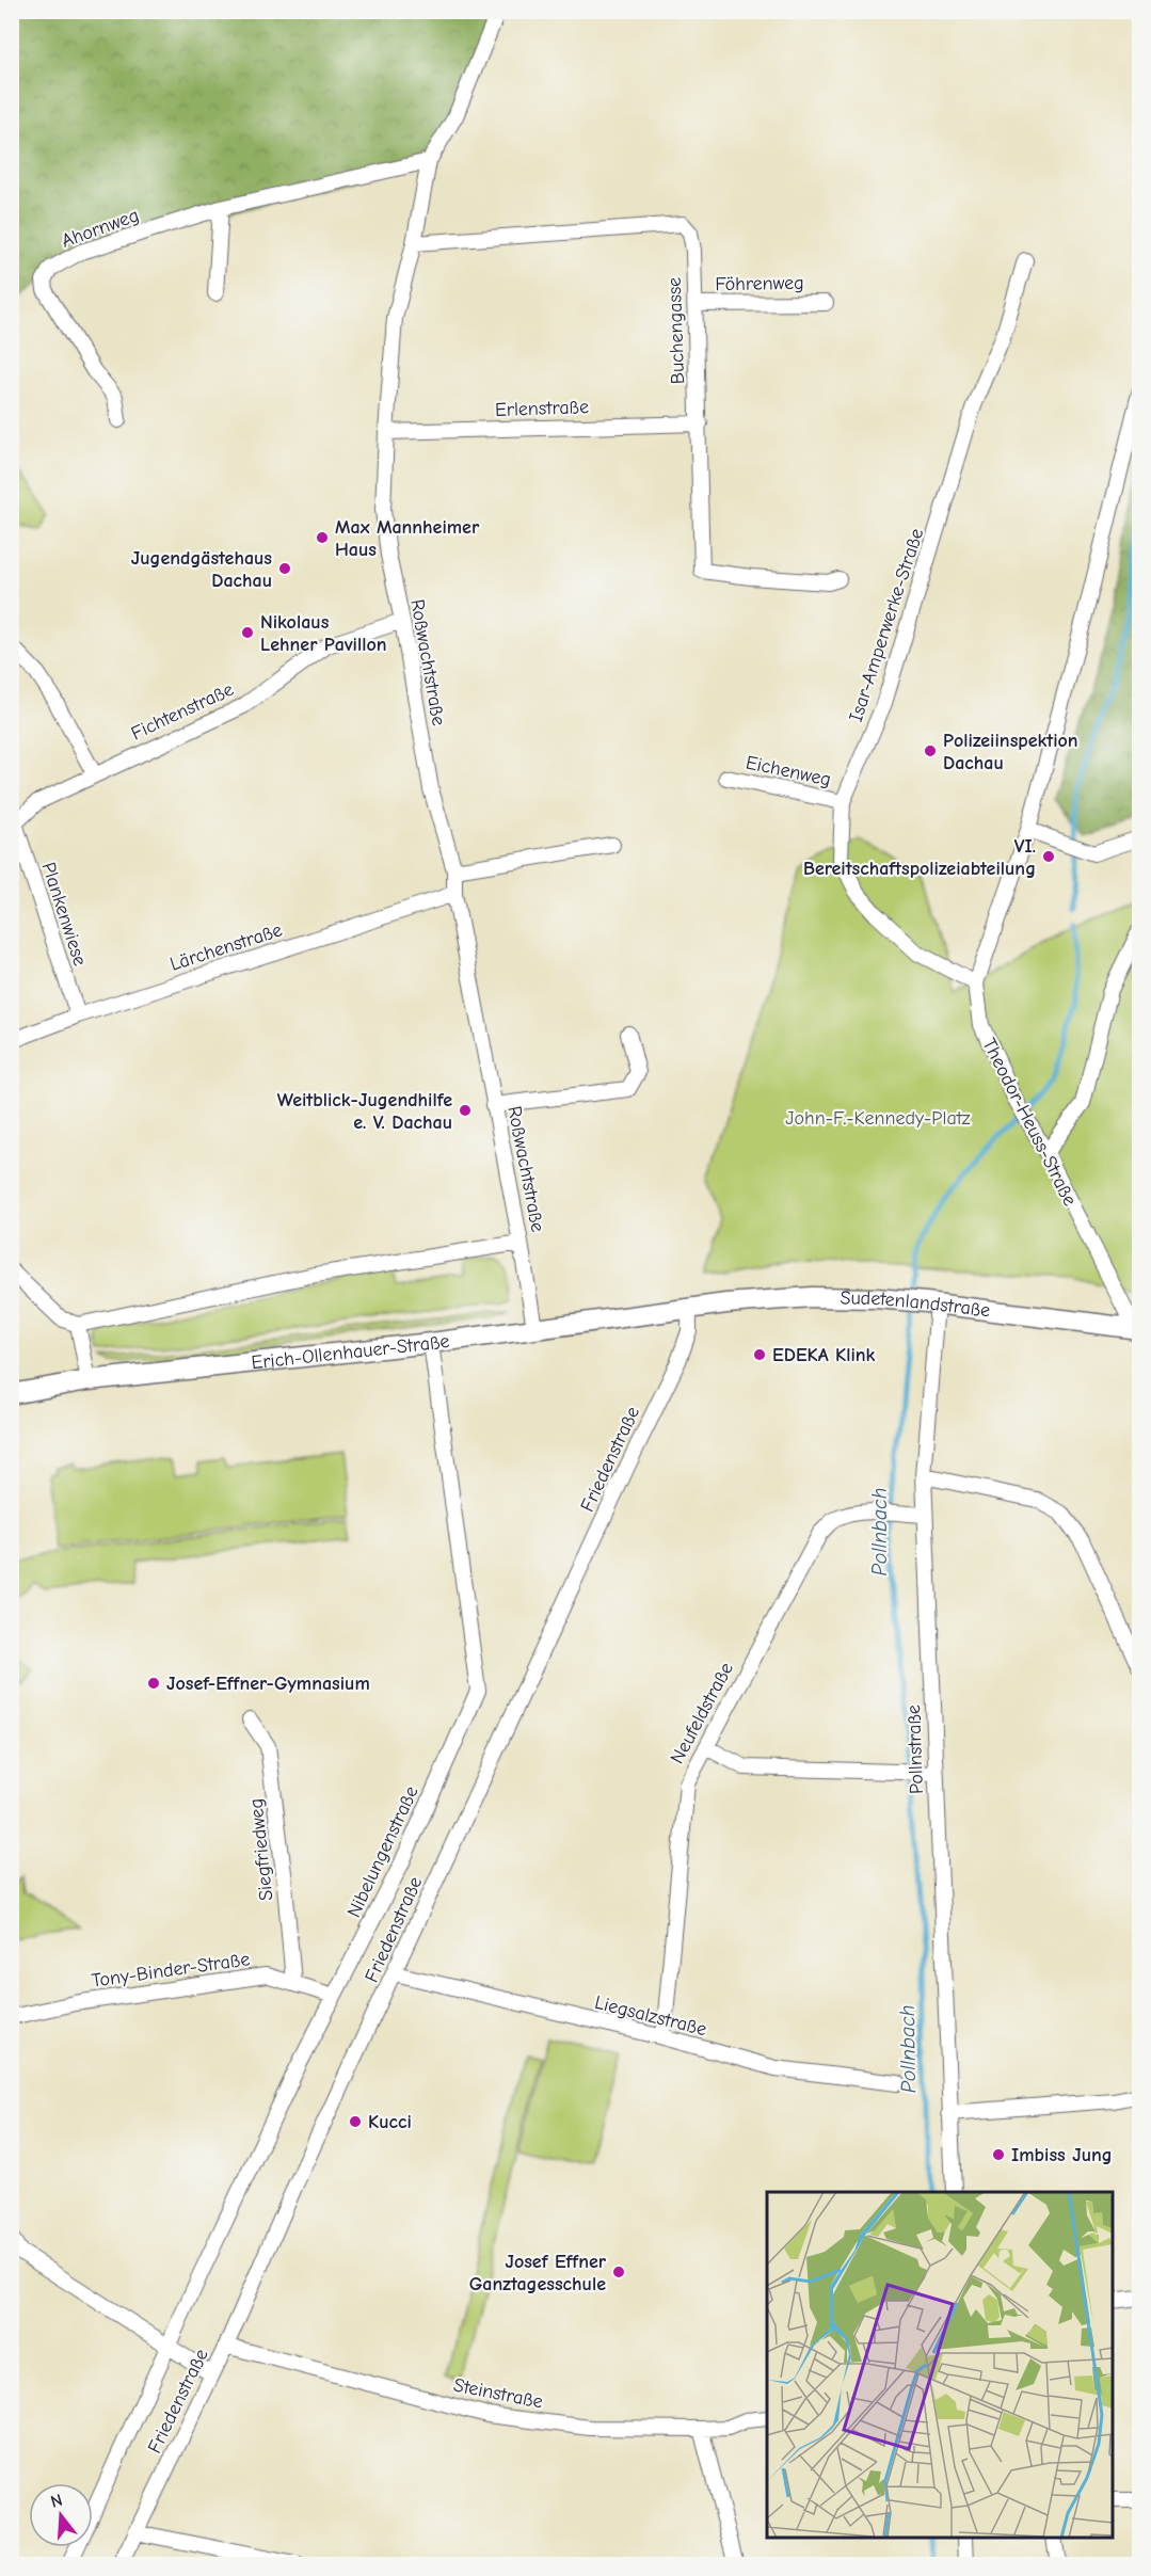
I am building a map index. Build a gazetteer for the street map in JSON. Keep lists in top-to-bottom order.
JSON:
{
  "streets": {
    "street": [
      "Ahornweg",
      "Föhrenweg",
      "Buchengasse",
      "Erlenstraße",
      "Isar-Amperwerke-Straße",
      "Roßwachtstraße",
      "Fichtenstraße",
      "Eichenweg",
      "Plankenwiese",
      "Lärchenstraße",
      "Theodor-Heuss-Straße",
      "Sudetenlandstraße",
      "Erich-Ollenhauer-Straße",
      "Friedenstraße",
      "Neufeldstraße",
      "Pollnstraße",
      "Siegfriedweg",
      "Nibelungenstraße",
      "Tony-Binder-Straße",
      "Liegsalzstraße",
      "Steinstraße"
    ]
  },
  "crossings": [
    ["Ahornweg", "Roßwachtstraße"],
    ["Föhrenweg", "Buchengasse"],
    ["Buchengasse", "Erlenstraße"],
    ["Buchengasse", "Roßwachtstraße"],
    ["Erlenstraße", "Roßwachtstraße"],
    ["Isar-Amperwerke-Straße", "Eichenweg"],
    ["Isar-Amperwerke-Straße", "Theodor-Heuss-Straße"],
    ["Roßwachtstraße", "Fichtenstraße"],
    ["Roßwachtstraße", "Lärchenstraße"],
    ["Roßwachtstraße", "Erich-Ollenhauer-Straße"],
    ["Fichtenstraße", "Plankenwiese"],
    ["Plankenwiese", "Lärchenstraße"],
    ["Theodor-Heuss-Straße", "Sudetenlandstraße"],
    ["Sudetenlandstraße", "Erich-Ollenhauer-Straße"],
    ["Sudetenlandstraße", "Friedenstraße"],
    ["Sudetenlandstraße", "Pollnstraße"],
    ["Erich-Ollenhauer-Straße", "Friedenstraße"],
    ["Erich-Ollenhauer-Straße", "Nibelungenstraße"],
    ["Friedenstraße", "Liegsalzstraße"],
    ["Friedenstraße", "Steinstraße"],
    ["Neufeldstraße", "Pollnstraße"],
    ["Neufeldstraße", "Liegsalzstraße"],
    ["Siegfriedweg", "Tony-Binder-Straße"],
    ["Nibelungenstraße", "Tony-Binder-Straße"]
  ],
  "water": ["Pollnbach"],
  "parks": ["John-F.-Kennedy-Platz"],
  "places": [
    "Max Mannheimer Haus",
    "Jugendgästehaus Dachau",
    "Nikolaus Lehner Pavillon",
    "Polizeiinspektion Dachau",
    "VI. Bereitschaftspolizeiabteilung",
    "Weitblick-Jugendhilfe e. V. Dachau",
    "EDEKA Klink",
    "Josef-Effner-Gymnasium",
    "Kucci",
    "Imbiss Jung",
    "Josef Effner Ganztagesschule"
  ],
  "north": "top"
}
